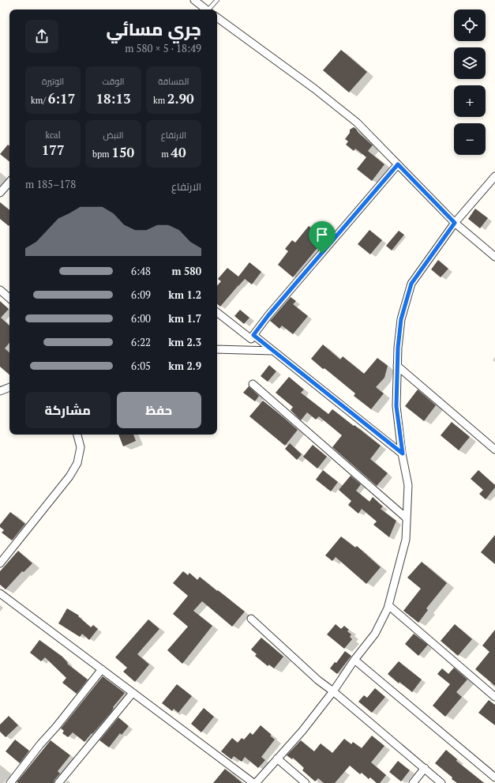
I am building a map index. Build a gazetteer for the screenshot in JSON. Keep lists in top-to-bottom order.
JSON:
{
  "page": {
    "map_buttons": ["+", "−"],
    "heading": ["جري مسائي", "18:49 · 5 × 580 m"],
    "stats": [
      ["المسافة", "2.90 km"],
      ["الوقت", "18:13"],
      ["الوتيرة", "6:17 /km"],
      ["الارتفاع", "40 m"],
      ["النبض", "150 bpm"],
      ["kcal", "177"]
    ],
    "chart": ["الارتفاع", "178–185 m"],
    "list": [
      {
        "name": "580 m",
        "note": "6:48"
      },
      {
        "name": "1.2 km",
        "note": "6:09"
      },
      {
        "name": "1.7 km",
        "note": "6:00"
      },
      {
        "name": "2.3 km",
        "note": "6:22"
      },
      {
        "name": "2.9 km",
        "note": "6:05"
      }
    ],
    "buttons": ["حفظ", "مشاركة"]
  }
}
